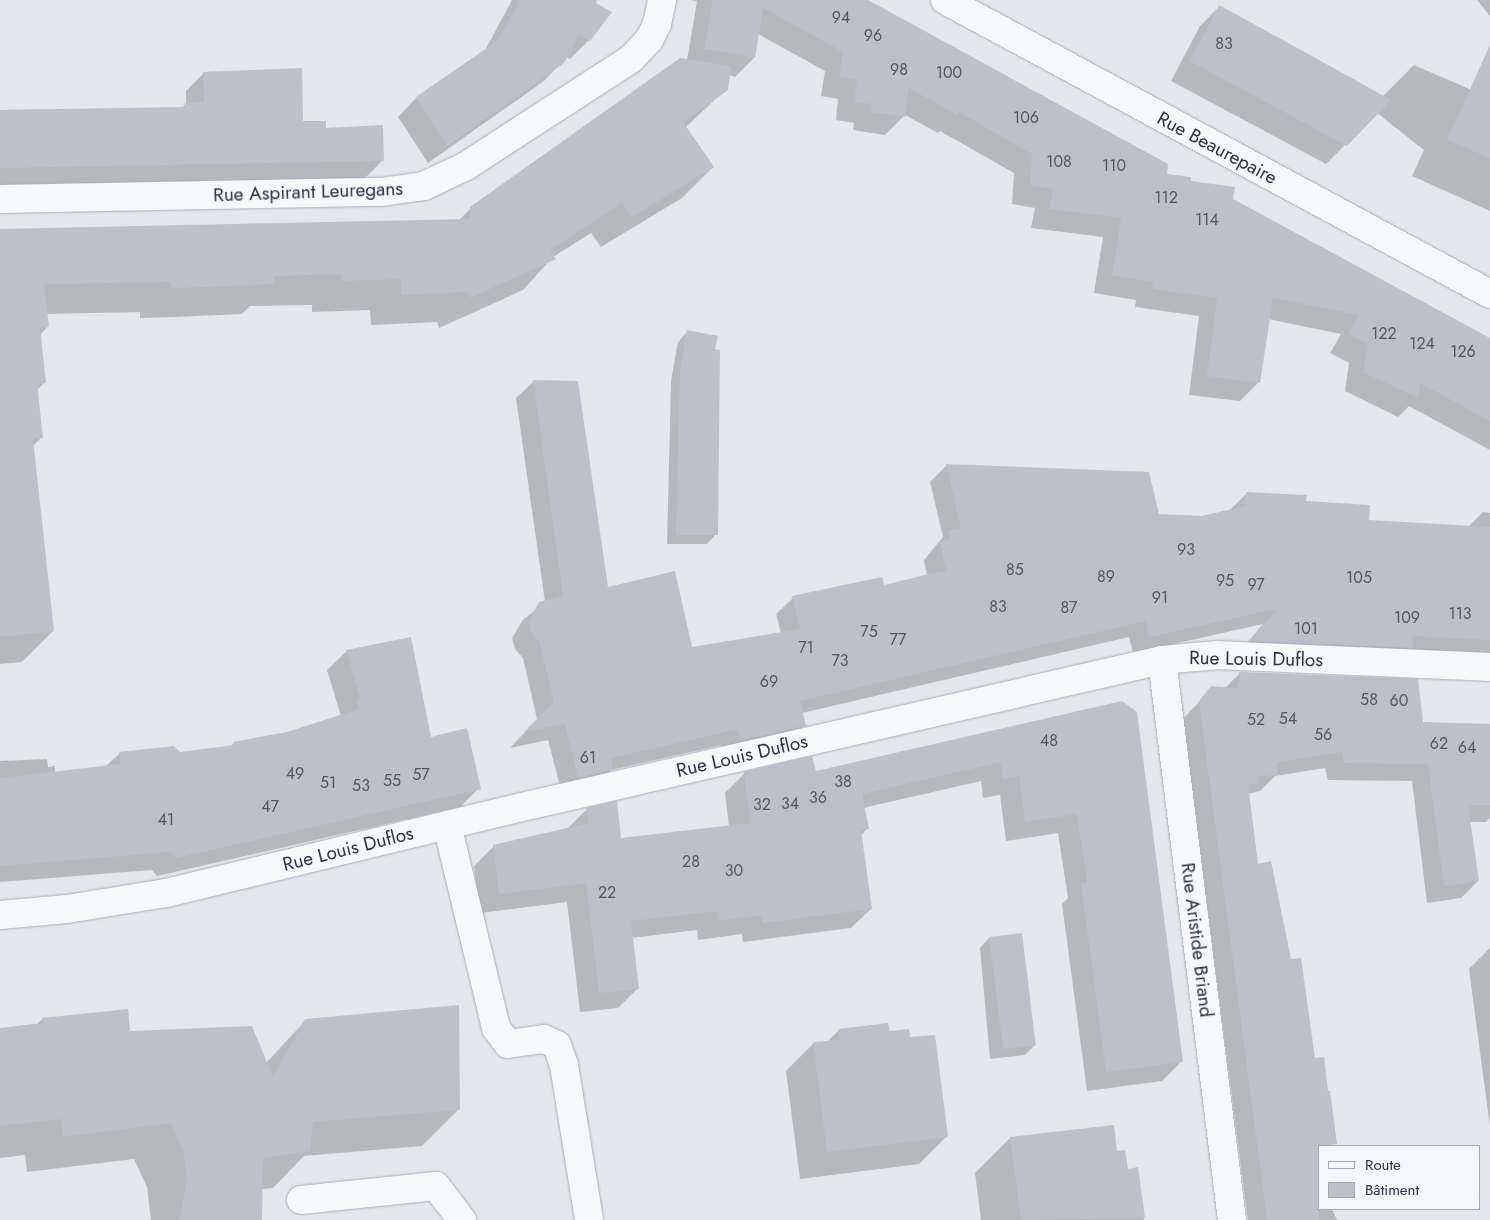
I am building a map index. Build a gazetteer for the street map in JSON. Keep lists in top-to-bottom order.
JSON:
{
  "streets": {
    "street": [
      "Rue Beaurepaire",
      "Rue Aspirant Leuregans",
      "Rue Louis Duflos",
      "Rue Aristide Briand"
    ]
  },
  "crossings": [
    ["Rue Louis Duflos", "Rue Aristide Briand"]
  ],
  "house_numbers": [
    "94",
    "96",
    "83",
    "98",
    "100",
    "106",
    "108",
    "110",
    "112",
    "114",
    "122",
    "124",
    "126",
    "93",
    "85",
    "89",
    "105",
    "95",
    "97",
    "91",
    "83",
    "87",
    "113",
    "109",
    "101",
    "75",
    "77",
    "71",
    "73",
    "69",
    "58",
    "60",
    "54",
    "52",
    "56",
    "48",
    "62",
    "64",
    "61",
    "49",
    "57",
    "55",
    "38",
    "51",
    "53",
    "36",
    "34",
    "32",
    "47",
    "41",
    "28",
    "30",
    "22"
  ],
  "legend": ["Route", "Bâtiment"]
}
